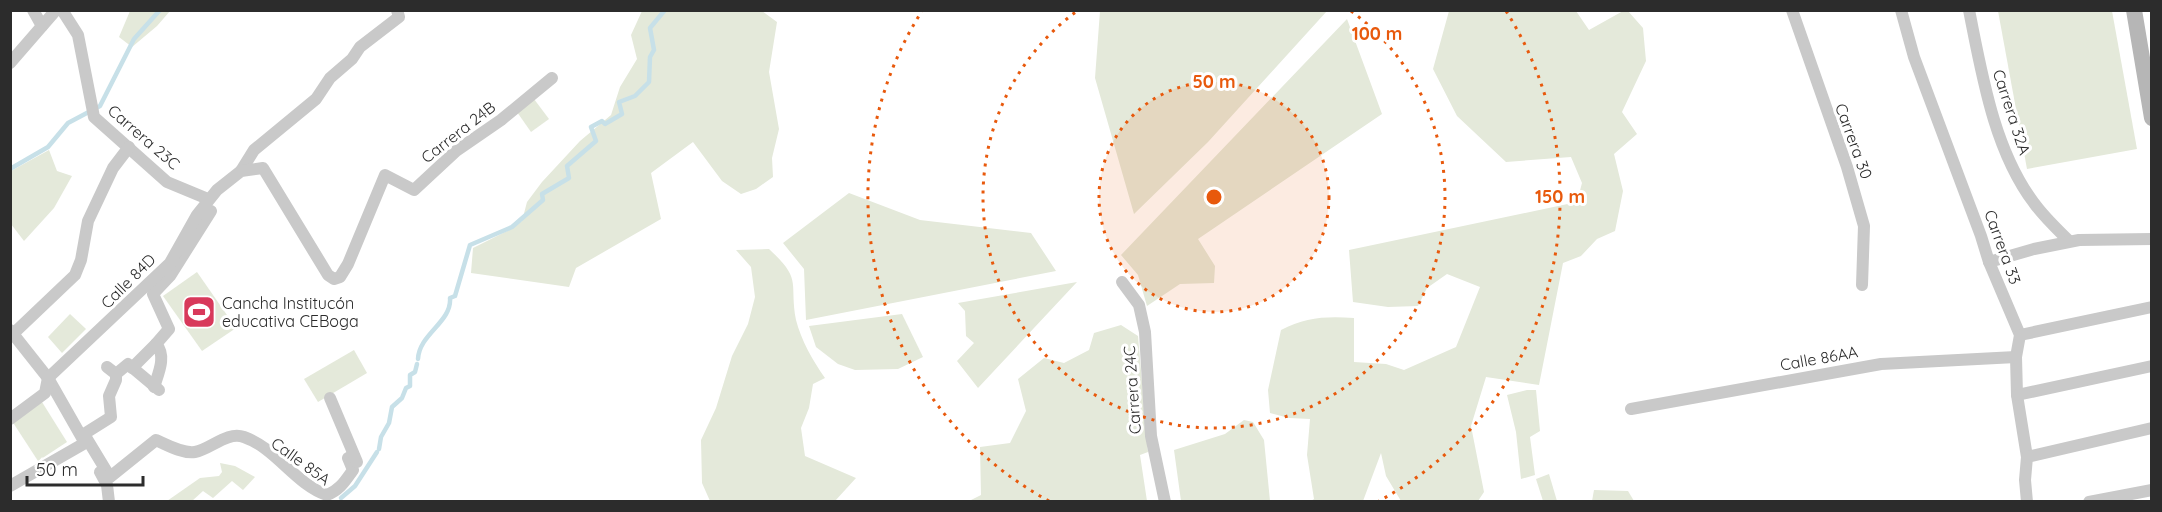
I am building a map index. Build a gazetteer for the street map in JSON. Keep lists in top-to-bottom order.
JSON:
{
  "streets": {
    "street": [
      "Carrera 32A",
      "Carrera 24B",
      "Carrera 23C",
      "Carrera 30",
      "Carrera 33",
      "Calle 84D",
      "Calle 86AA",
      "Carrera 24C",
      "Calle 85A"
    ]
  },
  "crossings": [
    ["Carrera 24B", "Calle 84D"],
    ["Carrera 23C", "Calle 84D"]
  ],
  "places": {
    "sports": ["Cancha Institucón educativa CEBoga"]
  },
  "scale_bar": "50 m",
  "rings": ["100 m", "50 m", "150 m"]
}
